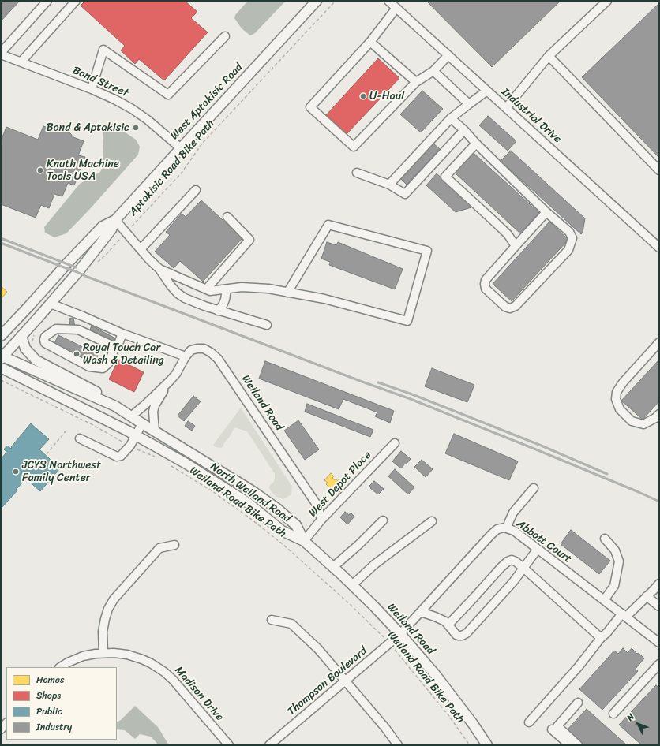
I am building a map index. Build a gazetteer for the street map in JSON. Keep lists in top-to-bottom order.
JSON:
{
  "streets": {
    "main road": ["West Aptakisic Road", "Weiland Road", "North Weiland Road"],
    "street": [
      "Bond Street",
      "Industrial Drive",
      "West Depot Place",
      "Abbott Court",
      "Thompson Boulevard",
      "Madison Drive"
    ],
    "path": ["Aptakisic Road Bike Path", "Weiland Road Bike Path"]
  },
  "crossings": [
    ["Bond Street", "West Aptakisic Road"],
    ["West Aptakisic Road", "North Weiland Road"],
    ["Weiland Road", "West Depot Place"],
    ["Weiland Road", "North Weiland Road"],
    ["Weiland Road", "Abbott Court"],
    ["Weiland Road", "Thompson Boulevard"],
    ["West Depot Place", "North Weiland Road"],
    ["Weiland Road Bike Path", "Thompson Boulevard"],
    ["Abbott Court", "Thompson Boulevard"]
  ],
  "places": [
    "U-Haul",
    "Bond & Aptakisic",
    "Knuth Machine Tools USA",
    "Royal Touch Car Wash & Detailing",
    "JCYS Northwest Family Center"
  ],
  "legend": [
    "Homes",
    "Shops",
    "Public",
    "Industry"
  ],
  "north": "top left"
}
